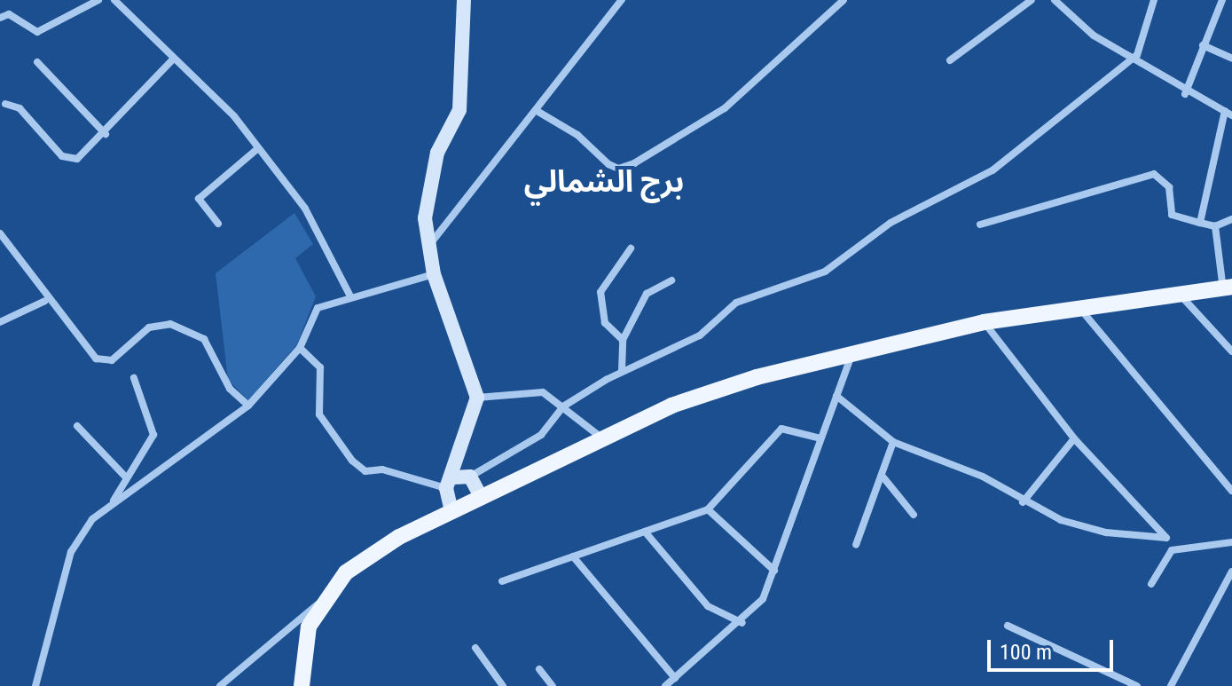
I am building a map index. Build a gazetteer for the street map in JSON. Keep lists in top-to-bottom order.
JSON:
{
  "districts": ["برج الشمالي"],
  "scale_bar": "100 m"
}
